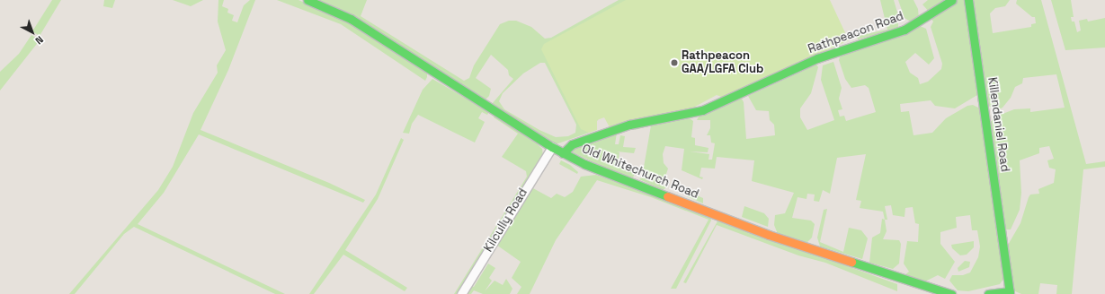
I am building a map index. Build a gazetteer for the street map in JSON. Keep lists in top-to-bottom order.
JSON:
{
  "streets": {
    "street": [
      "Rathpeacon Road",
      "Killendaniel Road",
      "Old Whitechurch Road",
      "Kilcully Road"
    ]
  },
  "crossings": [
    ["Rathpeacon Road", "Old Whitechurch Road"],
    ["Old Whitechurch Road", "Kilcully Road"]
  ],
  "places": ["Rathpeacon GAA/LGFA Club"],
  "north": "bottom right"
}
